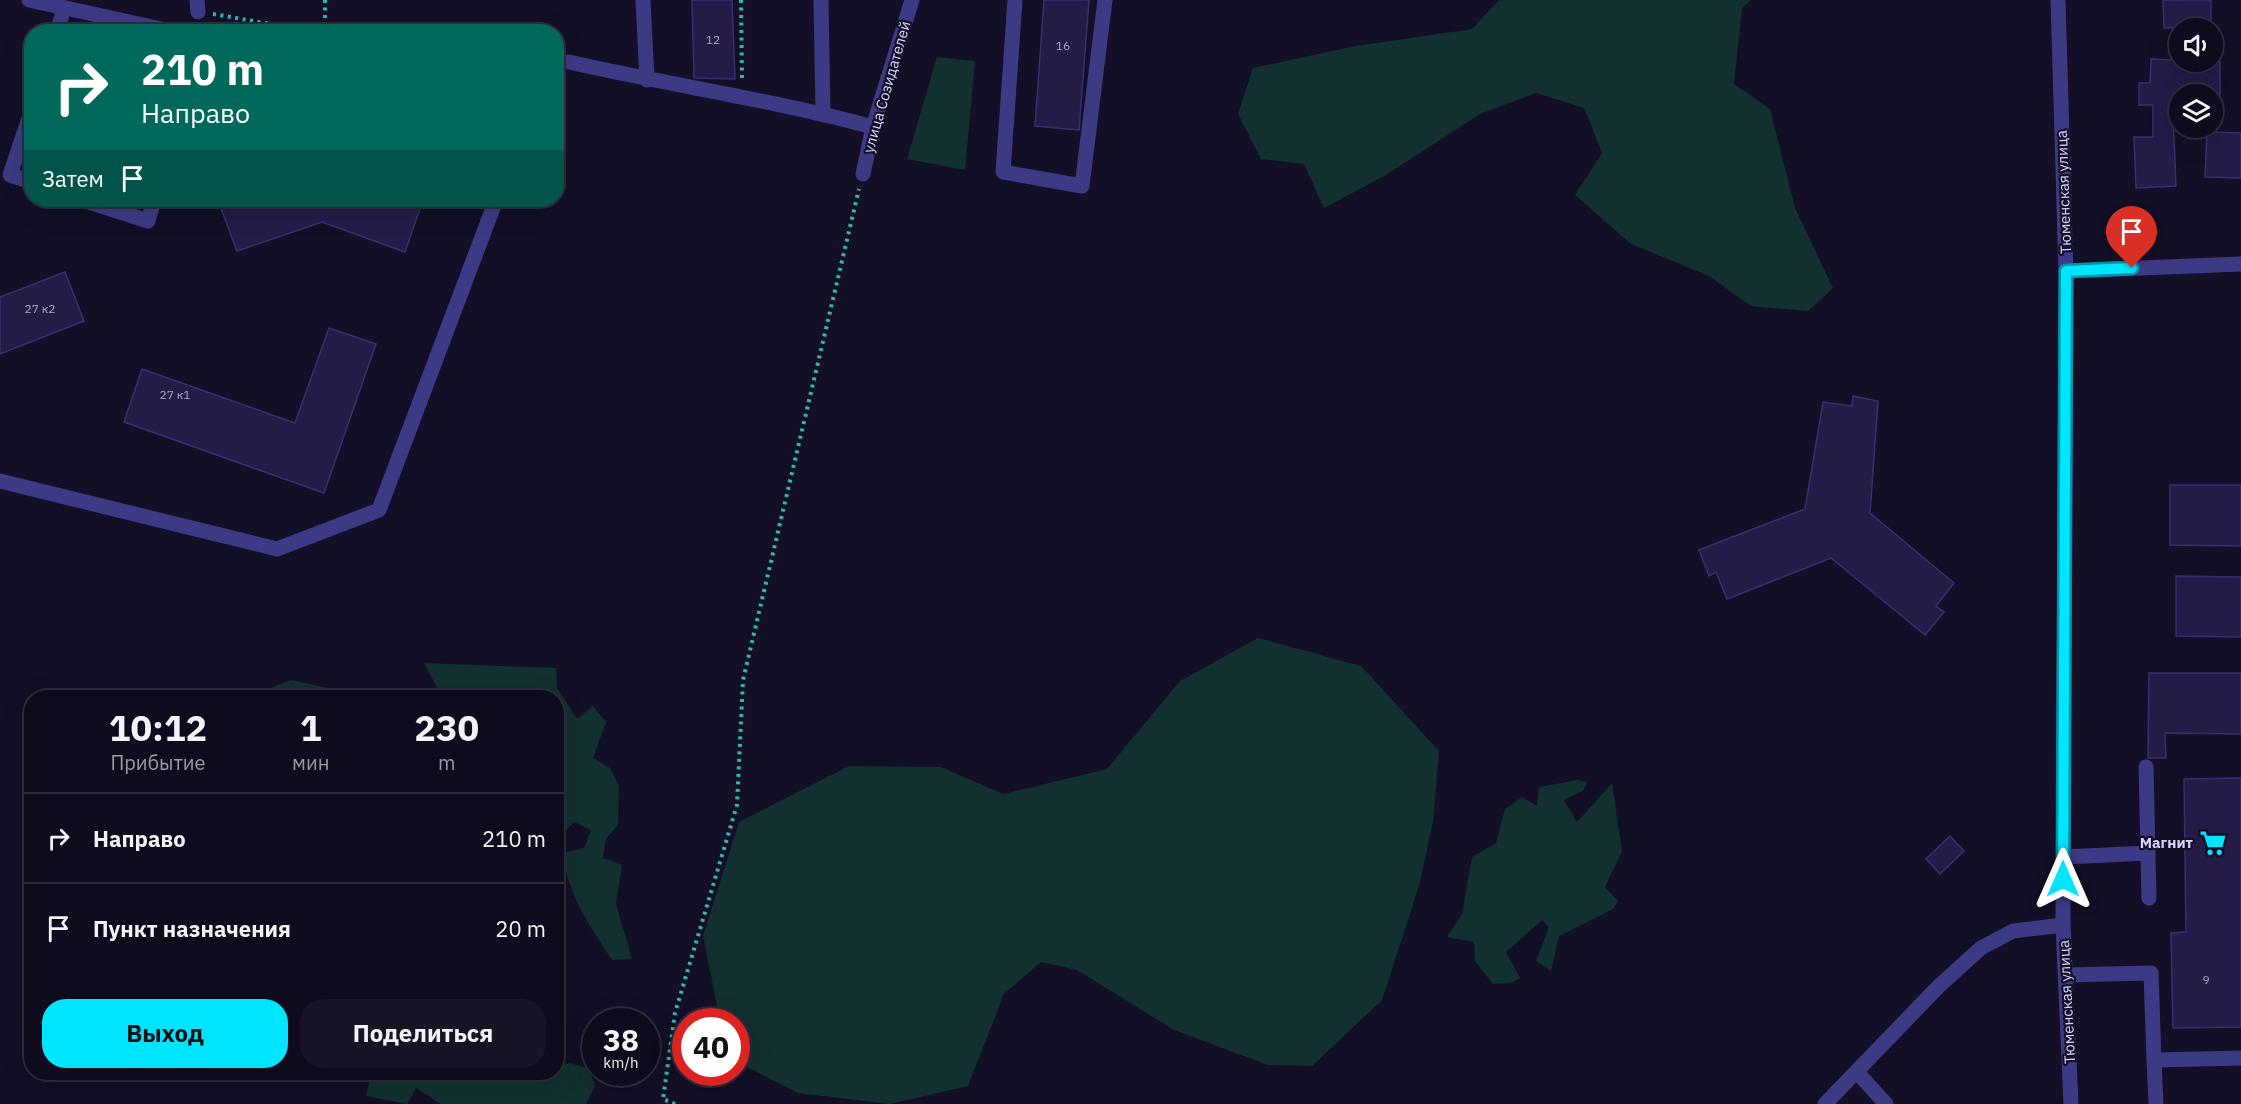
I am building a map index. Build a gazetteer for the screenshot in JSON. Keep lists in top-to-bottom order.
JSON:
{
  "streets": {
    "street": ["улица Созидателей", "Тюменская улица"]
  },
  "places": {
    "supermarket": ["Магнит"]
  },
  "house_numbers": [
    "12",
    "16",
    "27 к2",
    "27 к1",
    "9"
  ],
  "page": {
    "turn": ["210 m", "Направо"],
    "then": "Затем",
    "eta": [
      "10:12",
      "Прибытие",
      "1",
      "мин",
      "230",
      "m"
    ],
    "list": [
      {
        "name": "Направо",
        "value": "210 m"
      },
      {
        "name": "Пункт назначения",
        "value": "20 m"
      }
    ],
    "buttons": ["Выход", "Поделиться"],
    "speed": "38 km/h",
    "limit": "40"
  }
}
